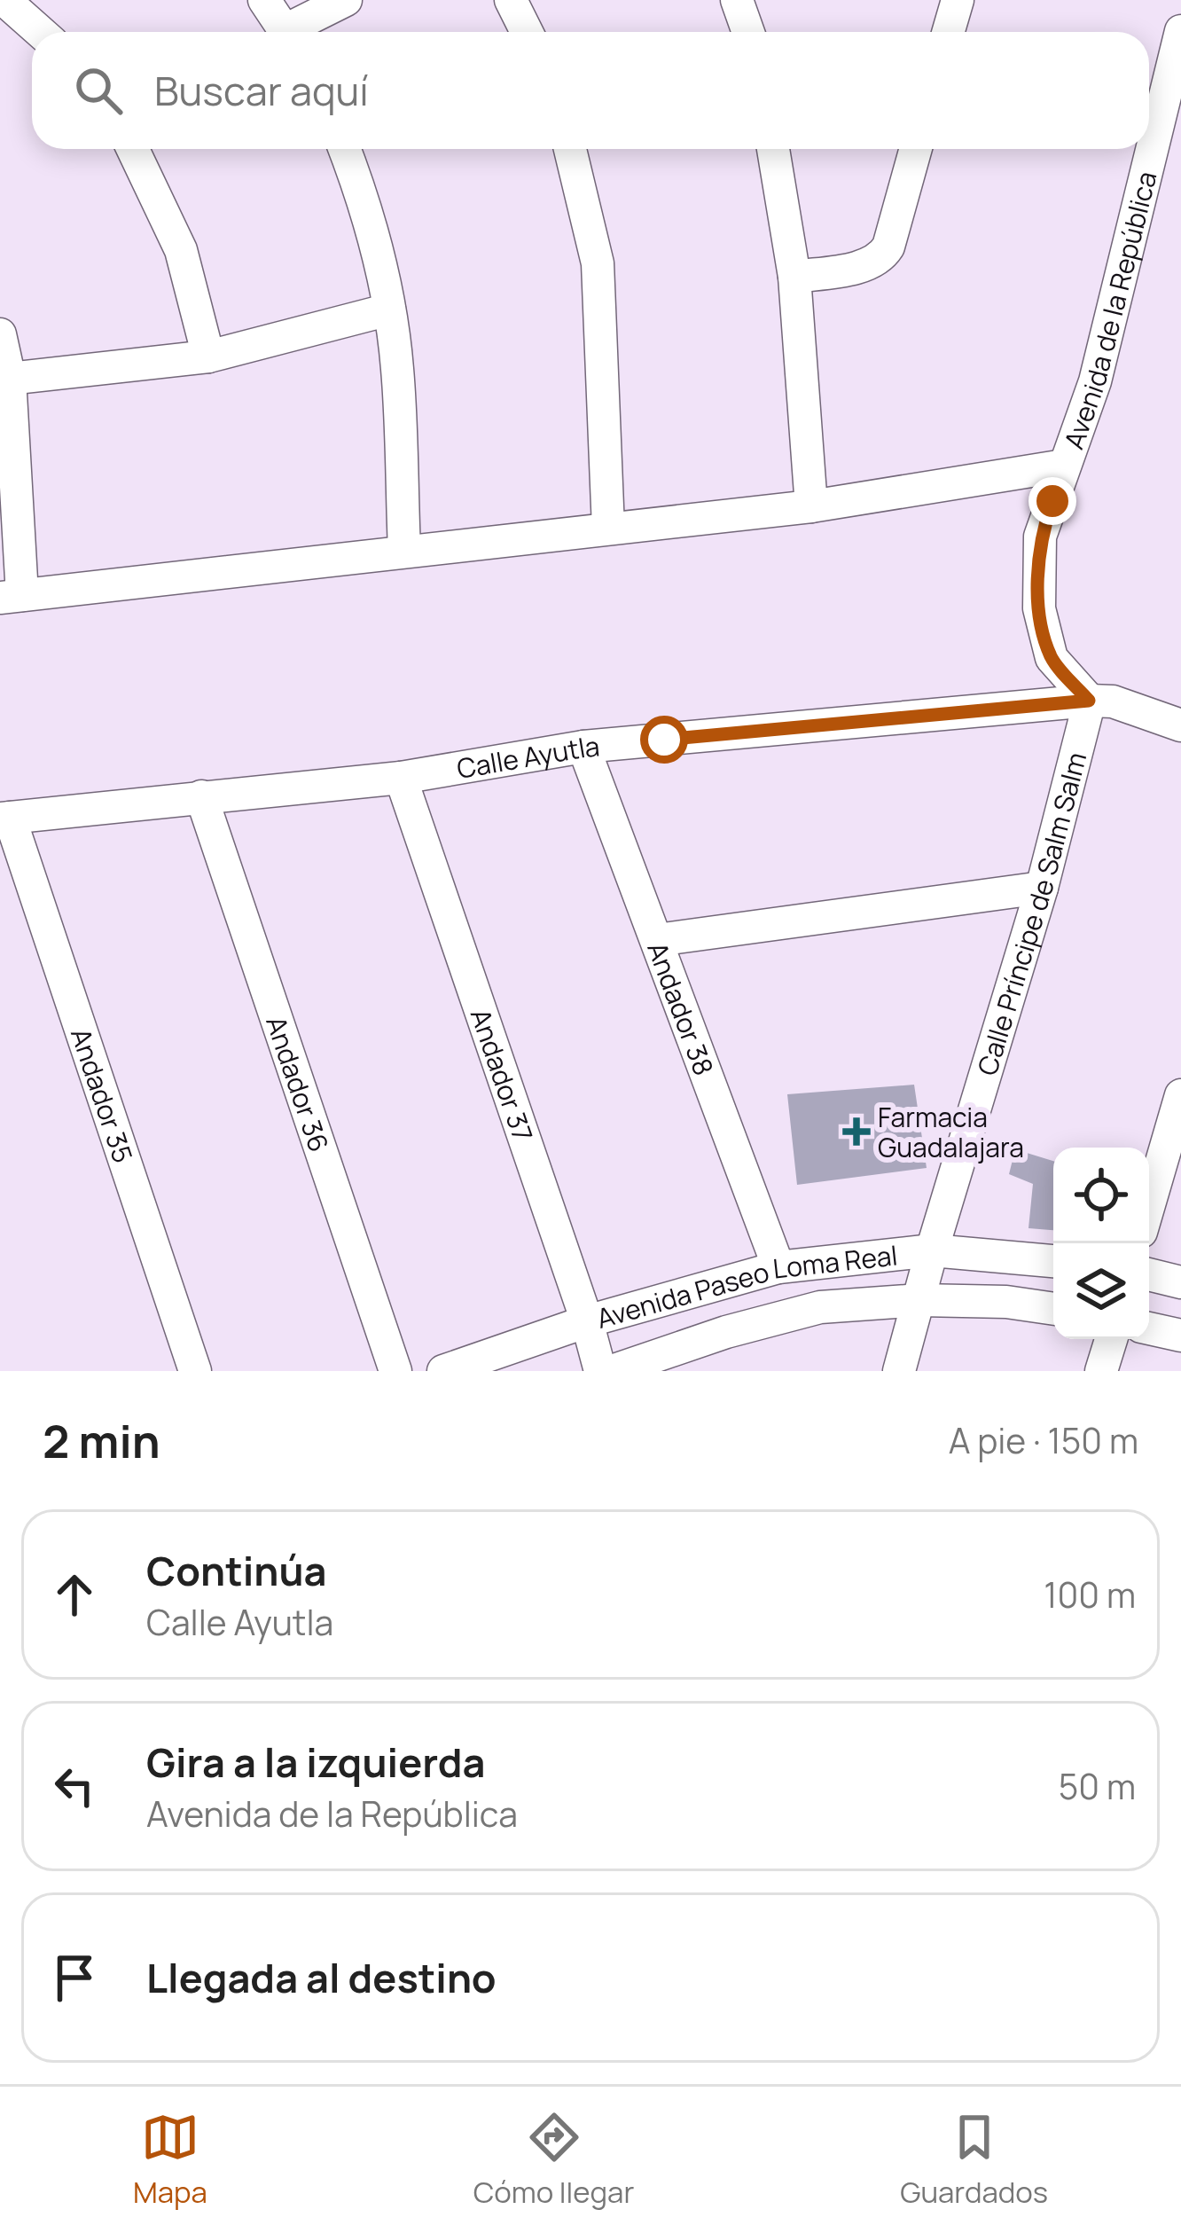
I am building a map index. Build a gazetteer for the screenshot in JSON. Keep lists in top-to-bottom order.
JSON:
{
  "streets": {
    "street": [
      "Avenida de la República",
      "Calle Ayutla",
      "Calle Príncipe de Salm Salm",
      "Andador 38",
      "Andador 37",
      "Andador 36",
      "Andador 35",
      "Avenida Paseo Loma Real"
    ]
  },
  "crossings": [
    ["Avenida de la República", "Calle Ayutla"],
    ["Avenida de la República", "Calle Príncipe de Salm Salm"],
    ["Calle Ayutla", "Calle Príncipe de Salm Salm"],
    ["Calle Ayutla", "Andador 38"],
    ["Calle Ayutla", "Andador 37"],
    ["Calle Ayutla", "Andador 36"],
    ["Calle Ayutla", "Andador 35"],
    ["Calle Príncipe de Salm Salm", "Avenida Paseo Loma Real"],
    ["Andador 38", "Avenida Paseo Loma Real"],
    ["Andador 37", "Avenida Paseo Loma Real"]
  ],
  "places": {
    "health": ["Farmacia Guadalajara"]
  },
  "page": {
    "search": "Buscar aquí",
    "heading": ["2 min", "A pie · 150 m"],
    "list": [
      ["Continúa", "Calle Ayutla", "100 m"],
      ["Gira a la izquierda", "Avenida de la República", "50 m"],
      "Llegada al destino"
    ],
    "nav": ["Mapa", "Cómo llegar", "Guardados"]
  }
}
